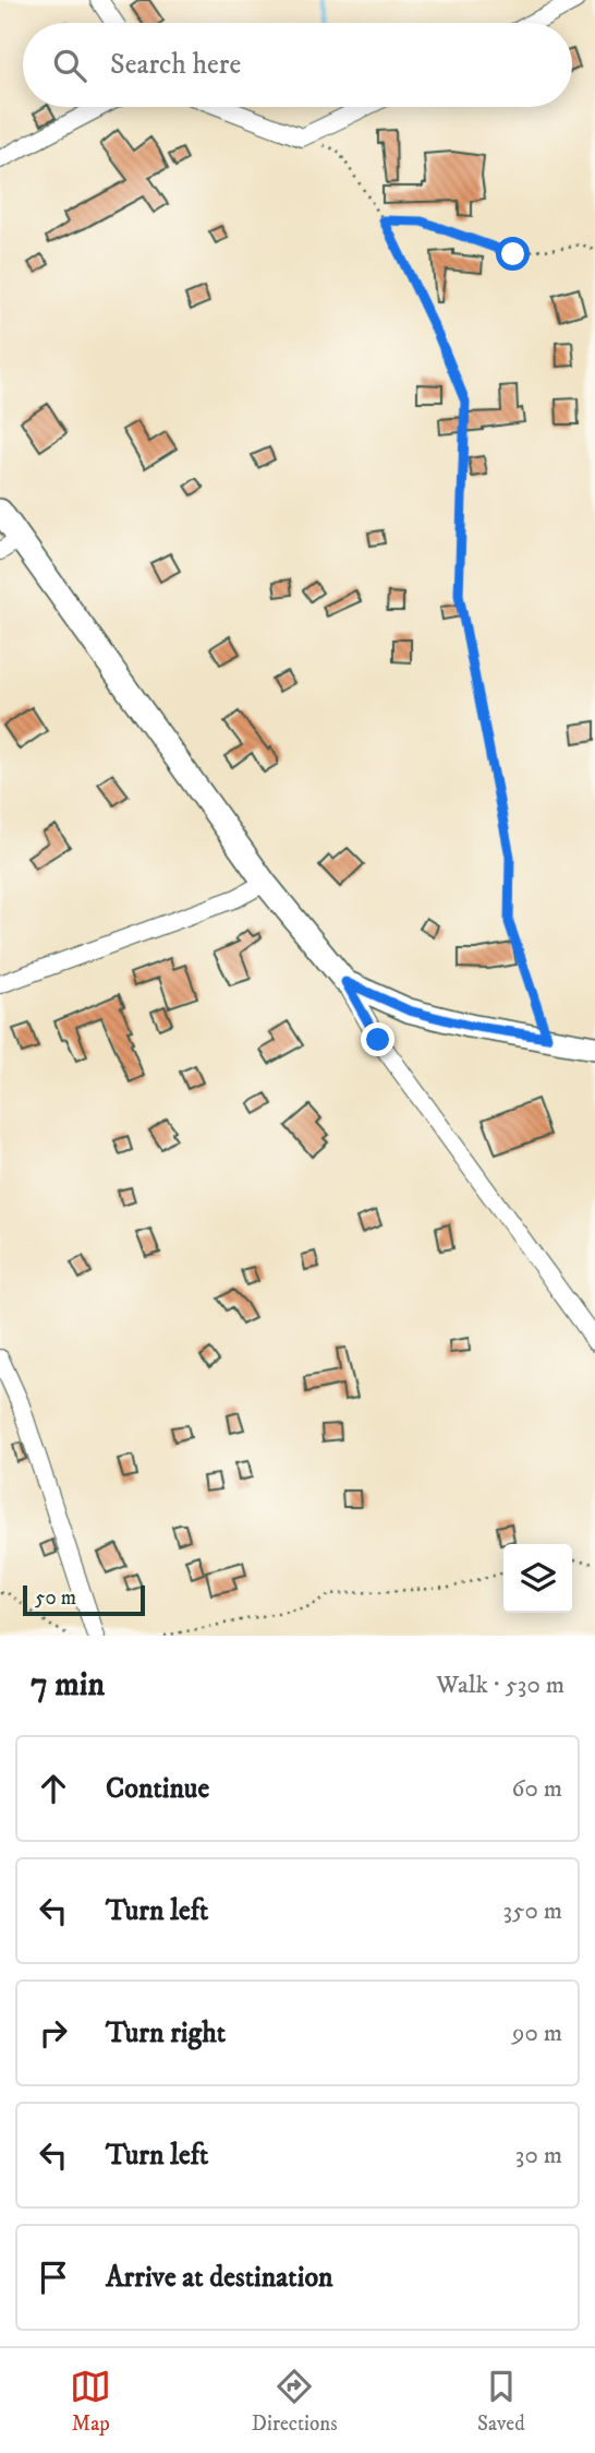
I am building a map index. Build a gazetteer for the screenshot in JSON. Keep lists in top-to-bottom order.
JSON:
{
  "scale_bar": "50 m",
  "page": {
    "search": "Search here",
    "scale": "50 m",
    "heading": ["7 min", "Walk · 530 m"],
    "list": [
      ["Continue", "60 m"],
      ["Turn left", "350 m"],
      ["Turn right", "90 m"],
      ["Turn left", "30 m"],
      "Arrive at destination"
    ],
    "nav": ["Map", "Directions", "Saved"]
  }
}
